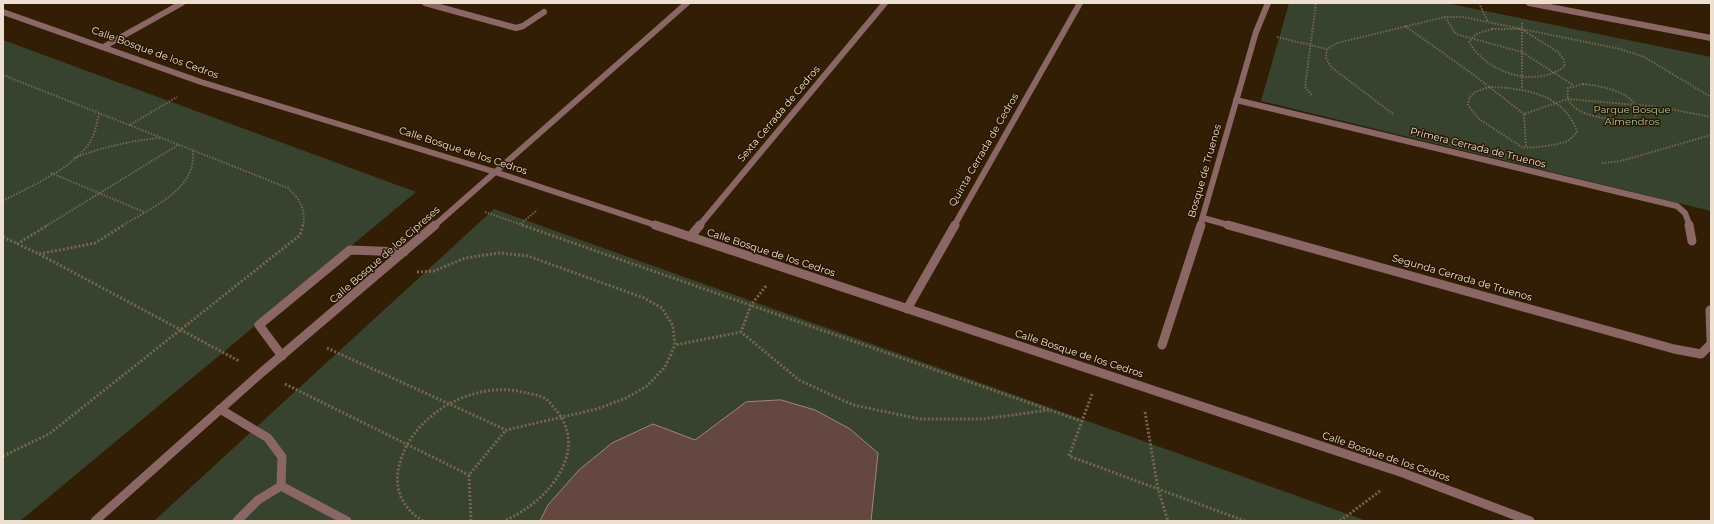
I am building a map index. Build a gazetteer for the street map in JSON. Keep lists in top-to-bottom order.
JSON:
{
  "streets": {
    "street": [
      "Calle Bosque de los Cedros",
      "Sexta Cerrada de Cedros",
      "Primera Cerrada de Truenos",
      "Quinta Cerrada de Cedros",
      "Bosque de Truenos",
      "Calle Bosque de los Cipreses",
      "Segunda Cerrada de Truenos"
    ]
  },
  "crossings": [
    ["Calle Bosque de los Cedros", "Sexta Cerrada de Cedros"],
    ["Calle Bosque de los Cedros", "Quinta Cerrada de Cedros"],
    ["Calle Bosque de los Cedros", "Calle Bosque de los Cipreses"],
    ["Primera Cerrada de Truenos", "Bosque de Truenos"],
    ["Bosque de Truenos", "Segunda Cerrada de Truenos"]
  ],
  "parks": ["Parque Bosque Almendros"]
}
